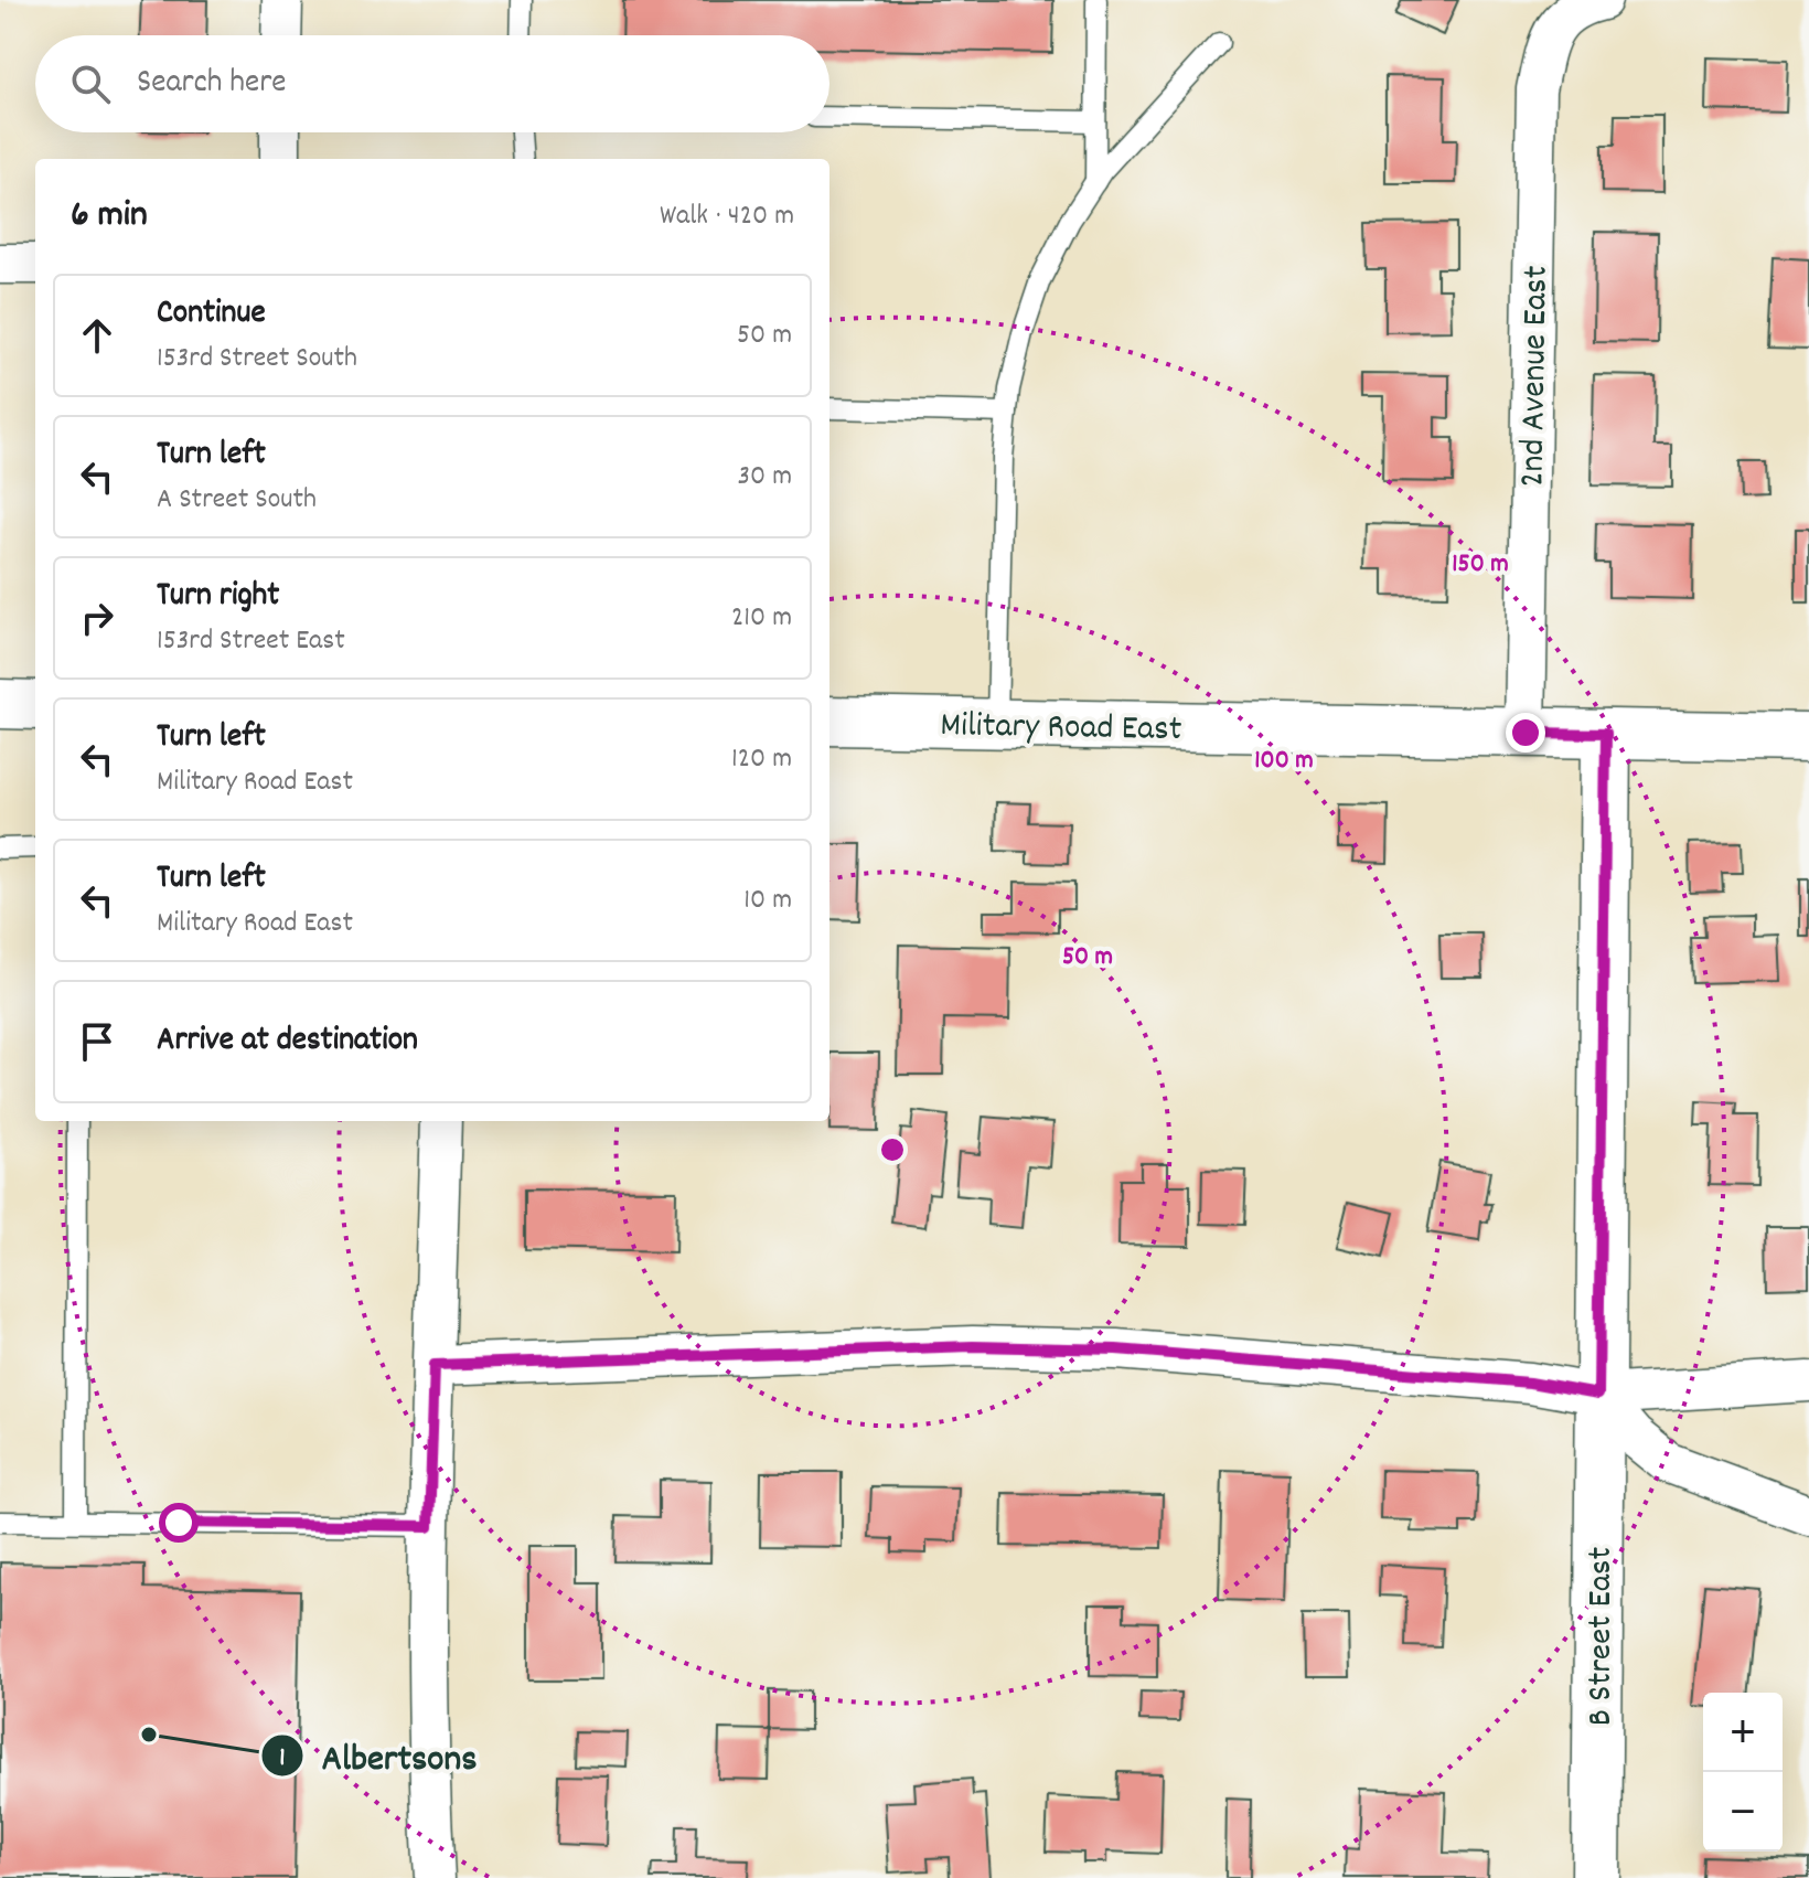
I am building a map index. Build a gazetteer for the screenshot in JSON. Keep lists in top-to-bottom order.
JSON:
{
  "streets": {
    "street": ["2nd Avenue East", "Military Road East", "B Street East"]
  },
  "crossings": [
    ["2nd Avenue East", "Military Road East"]
  ],
  "places": ["Albertsons"],
  "page": {
    "search": "Search here",
    "heading": ["6 min", "Walk · 420 m"],
    "list": [
      ["Continue", "153rd Street South", "50 m"],
      ["Turn left", "A Street South", "30 m"],
      ["Turn right", "153rd Street East", "210 m"],
      ["Turn left", "Military Road East", "120 m"],
      ["Turn left", "Military Road East", "10 m"],
      "Arrive at destination"
    ],
    "map_buttons": ["+", "−"]
  },
  "rings": ["150 m", "100 m", "50 m"]
}
